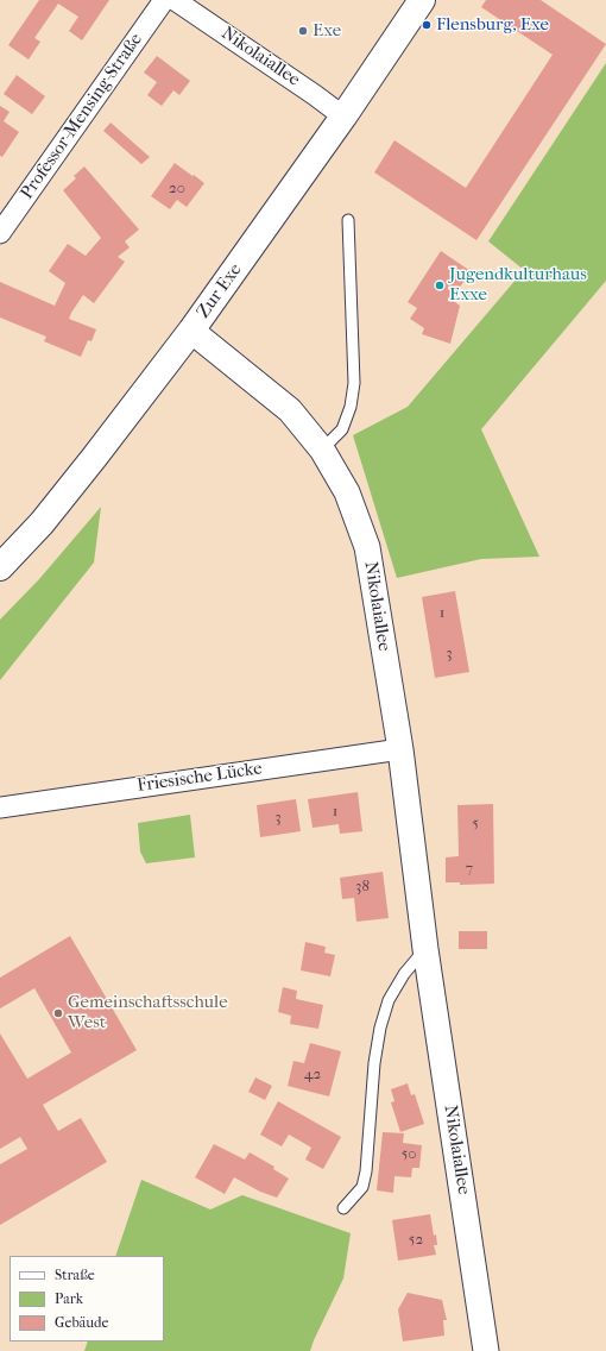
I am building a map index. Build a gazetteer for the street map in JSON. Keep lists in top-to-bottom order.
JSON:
{
  "streets": {
    "main road": ["Zur Exe"],
    "street": ["Nikolaiallee", "Professor-Mensing-Straße", "Friesische Lücke"]
  },
  "crossings": [
    ["Nikolaiallee", "Zur Exe"],
    ["Nikolaiallee", "Friesische Lücke"]
  ],
  "places": [
    "Flensburg, Exe",
    "Exe",
    "Jugendkulturhaus Exxe",
    "Gemeinschaftsschule West"
  ],
  "house_numbers": [
    "20",
    "1",
    "3",
    "1",
    "3",
    "5",
    "7",
    "38",
    "42",
    "50",
    "52"
  ],
  "legend": ["Straße", "Park", "Gebäude"]
}
